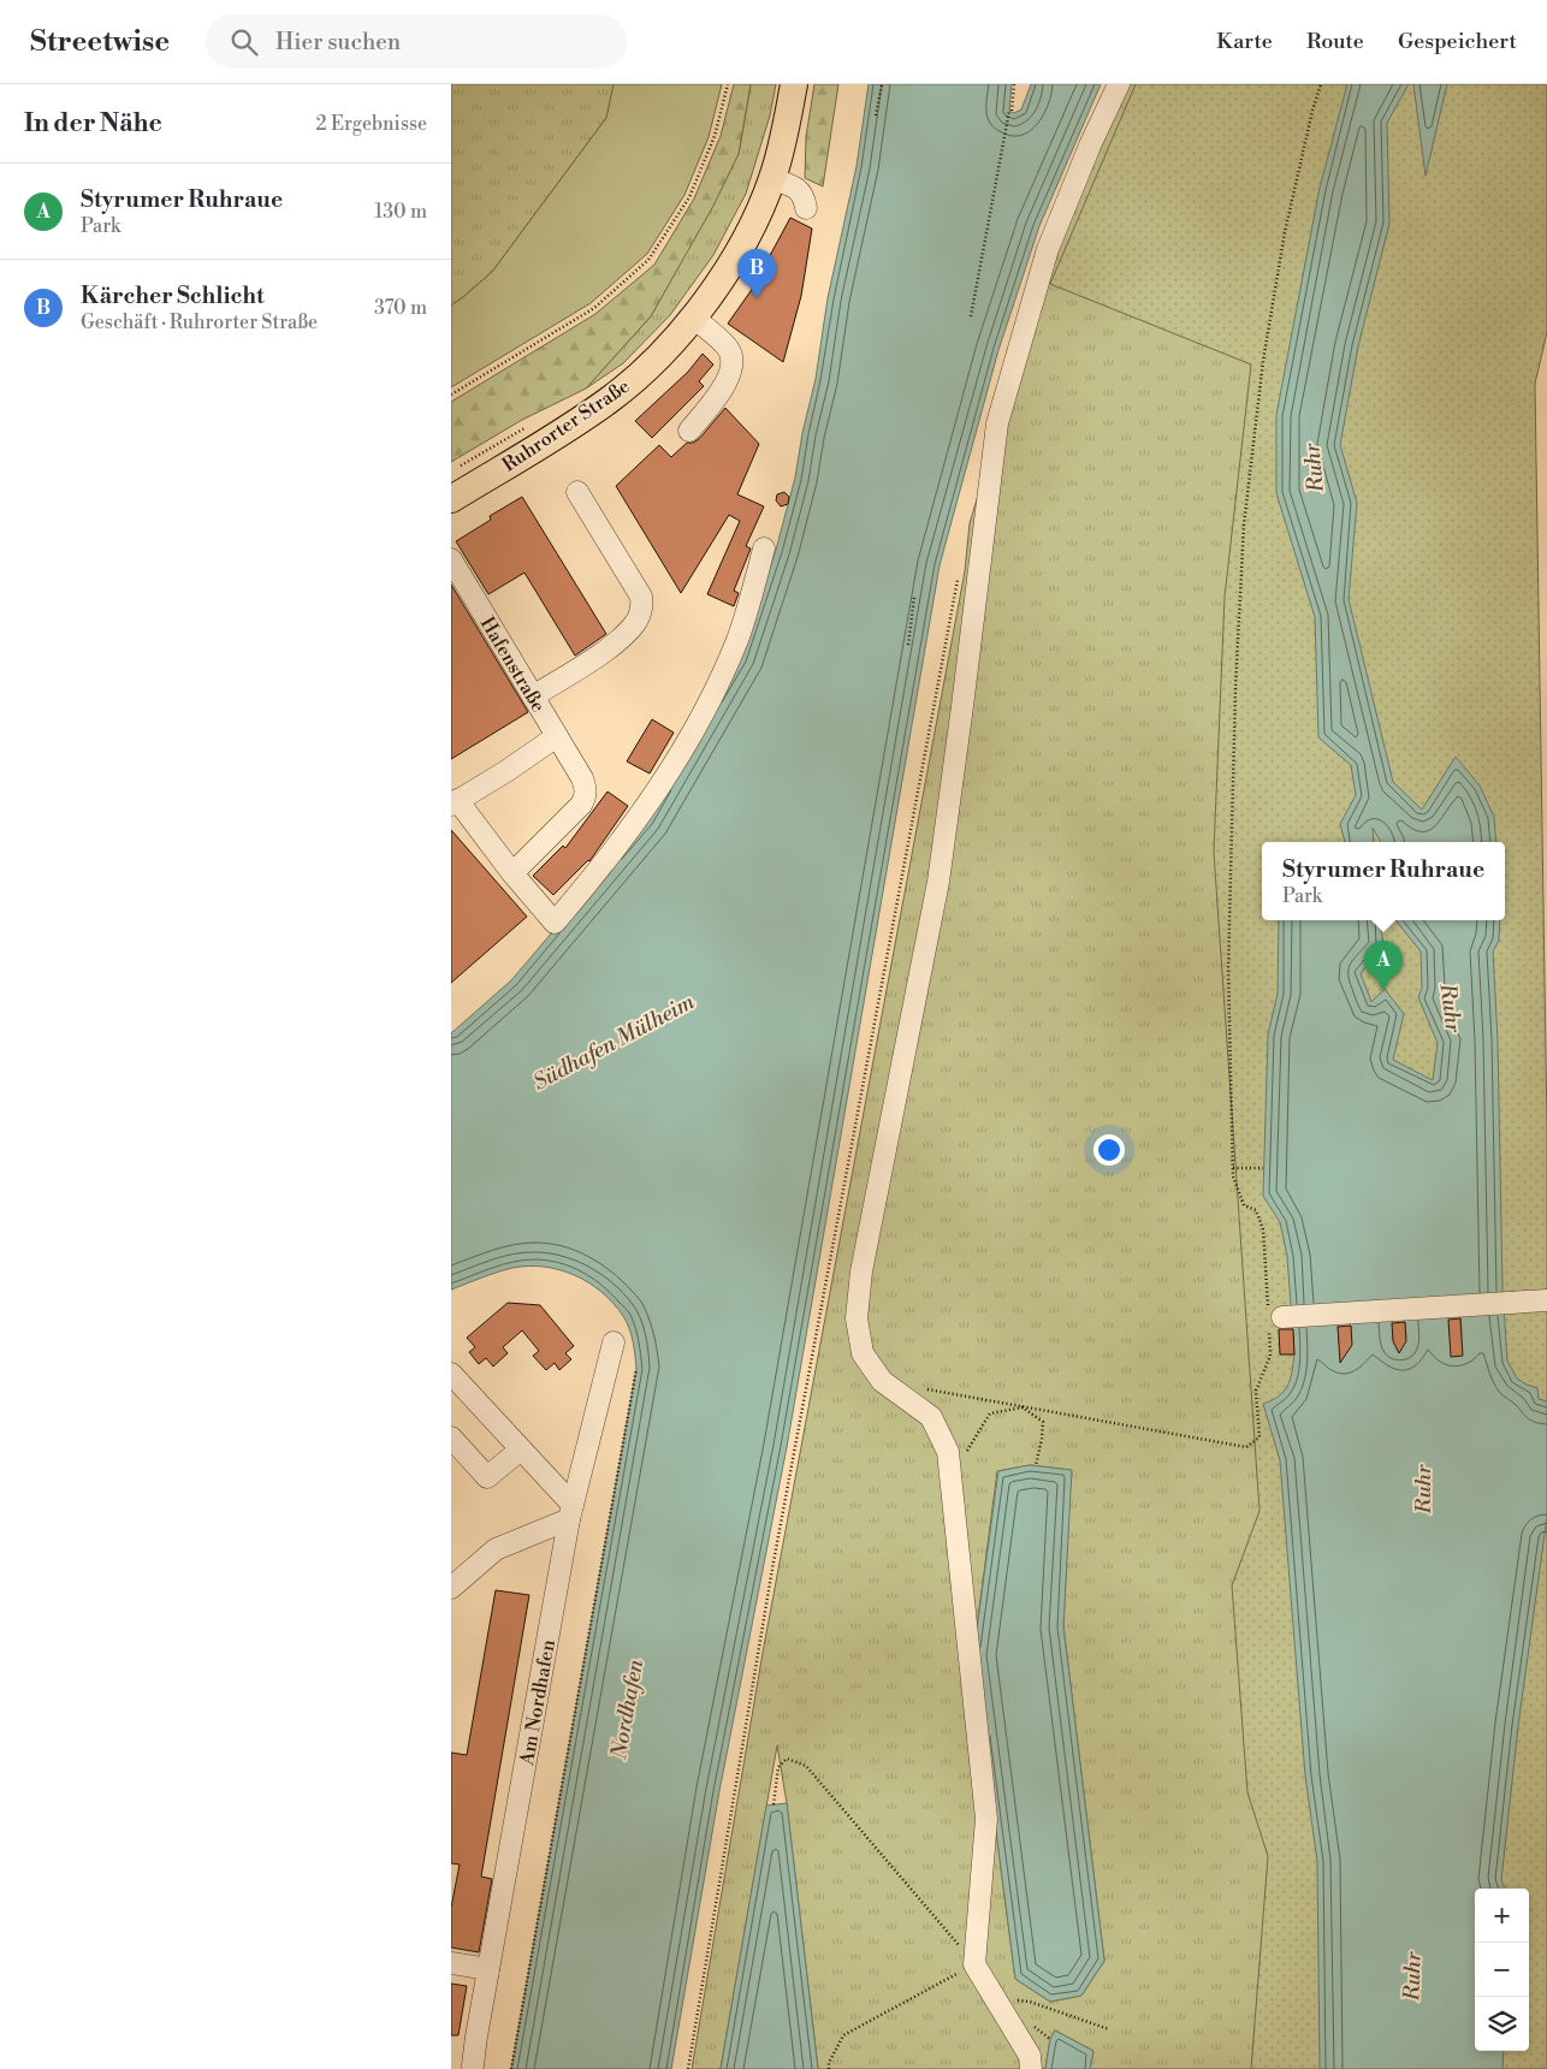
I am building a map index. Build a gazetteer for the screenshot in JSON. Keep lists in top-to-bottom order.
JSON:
{
  "streets": {
    "main road": ["Ruhrorter Straße"],
    "street": ["Hafenstraße", "Am Nordhafen"]
  },
  "water": ["Ruhr", "Südhafen Mülheim", "Nordhafen"],
  "page": {
    "header": "Streetwise",
    "search": "Hier suchen",
    "nav": ["Karte", "Route", "Gespeichert"],
    "heading": ["In der Nähe", "2 Ergebnisse"],
    "list": [
      {
        "mark": "A",
        "name": "Styrumer Ruhraue",
        "note": "Park",
        "value": "130 m"
      },
      {
        "mark": "B",
        "name": "Kärcher Schlicht",
        "note": "Geschäft · Ruhrorter Straße",
        "value": "370 m"
      }
    ],
    "pins": ["B", "A"],
    "popup": ["Styrumer Ruhraue", "Park"],
    "map_buttons": ["+", "−"]
  }
}
